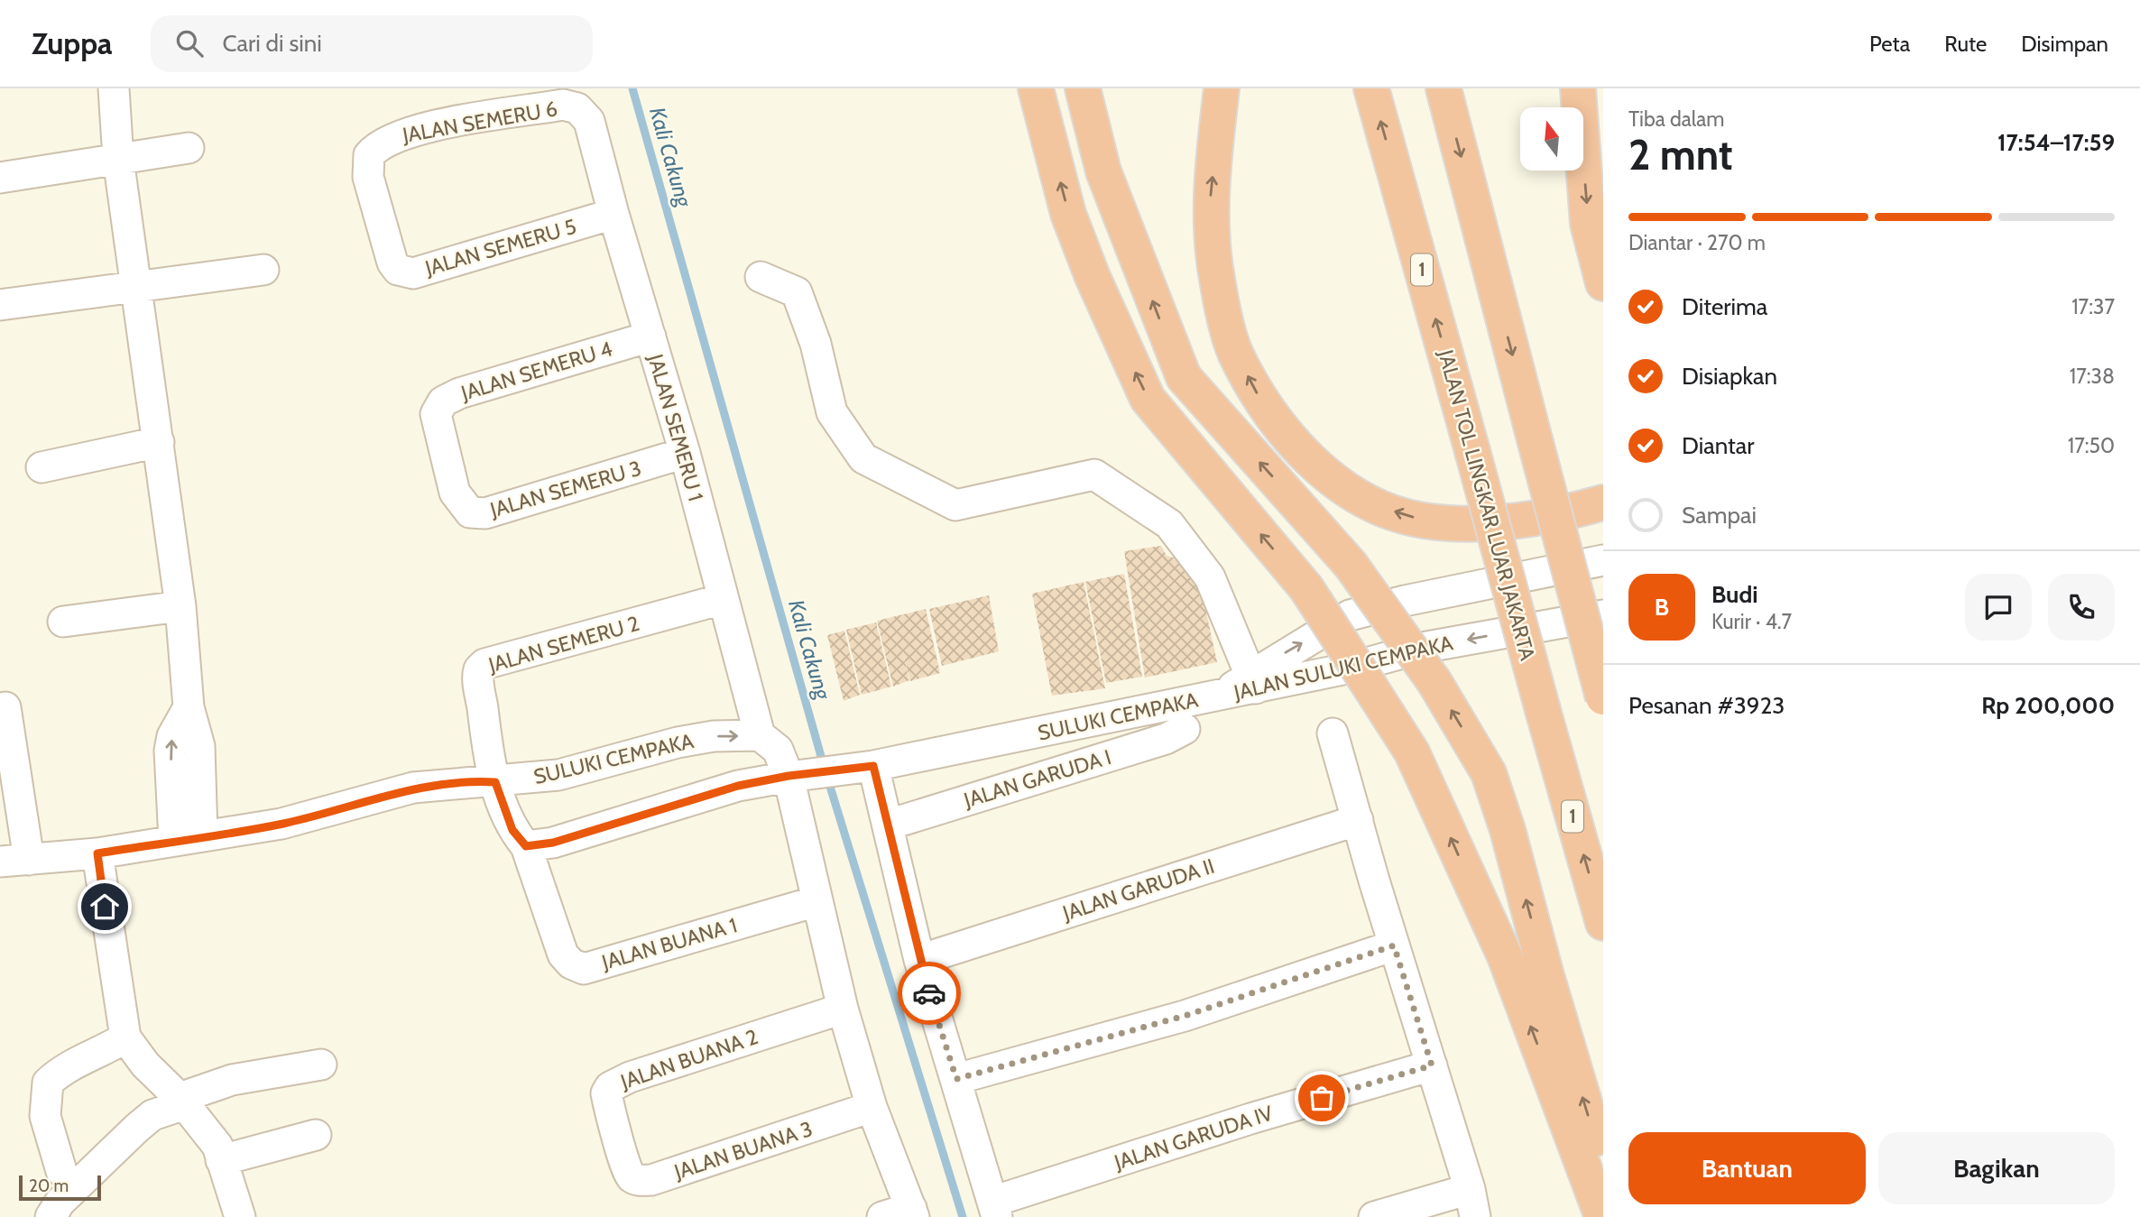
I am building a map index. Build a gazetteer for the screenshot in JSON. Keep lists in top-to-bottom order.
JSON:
{
  "streets": {
    "highway": ["1", "JALAN TOL LINGKAR LUAR JAKARTA"],
    "street": [
      "JALAN SEMERU 6",
      "JALAN SEMERU 5",
      "JALAN SEMERU 4",
      "JALAN SEMERU 1",
      "JALAN SEMERU 3",
      "JALAN SEMERU 2",
      "JALAN SULUKI CEMPAKA",
      "SULUKI CEMPAKA",
      "JALAN GARUDA I",
      "JALAN GARUDA II",
      "JALAN BUANA 1",
      "JALAN BUANA 2",
      "JALAN GARUDA IV",
      "JALAN BUANA 3"
    ]
  },
  "crossings": [
    ["JALAN SEMERU 6", "JALAN SEMERU 5"],
    ["JALAN SEMERU 6", "JALAN SEMERU 1"],
    ["JALAN SEMERU 5", "JALAN SEMERU 1"],
    ["JALAN SEMERU 4", "JALAN SEMERU 1"],
    ["JALAN SEMERU 4", "JALAN SEMERU 3"],
    ["JALAN SEMERU 1", "JALAN SEMERU 3"],
    ["JALAN SEMERU 1", "JALAN SEMERU 2"],
    ["JALAN SEMERU 1", "SULUKI CEMPAKA"],
    ["JALAN SEMERU 2", "SULUKI CEMPAKA"],
    ["JALAN SULUKI CEMPAKA", "SULUKI CEMPAKA"],
    ["SULUKI CEMPAKA", "JALAN BUANA 1"],
    ["JALAN BUANA 2", "JALAN BUANA 3"]
  ],
  "water": ["Kali Cakung"],
  "scale_bar": "20 m",
  "north": "top",
  "page": {
    "header": "Zuppa",
    "search": "Cari di sini",
    "nav": ["Peta", "Rute", "Disimpan"],
    "heading": ["2 mnt", "Tiba dalam", "17:54–17:59"],
    "panel": [
      "Budi",
      "Kurir · 4.7",
      "Pesanan #3923",
      "Rp 200,000"
    ],
    "bar": "Diantar · 270 m",
    "list": [
      ["Diterima", "17:37"],
      ["Disiapkan", "17:38"],
      ["Diantar", "17:50"],
      "Sampai"
    ],
    "round": "B",
    "buttons": ["Bantuan", "Bagikan"],
    "scale": "20 m"
  }
}
